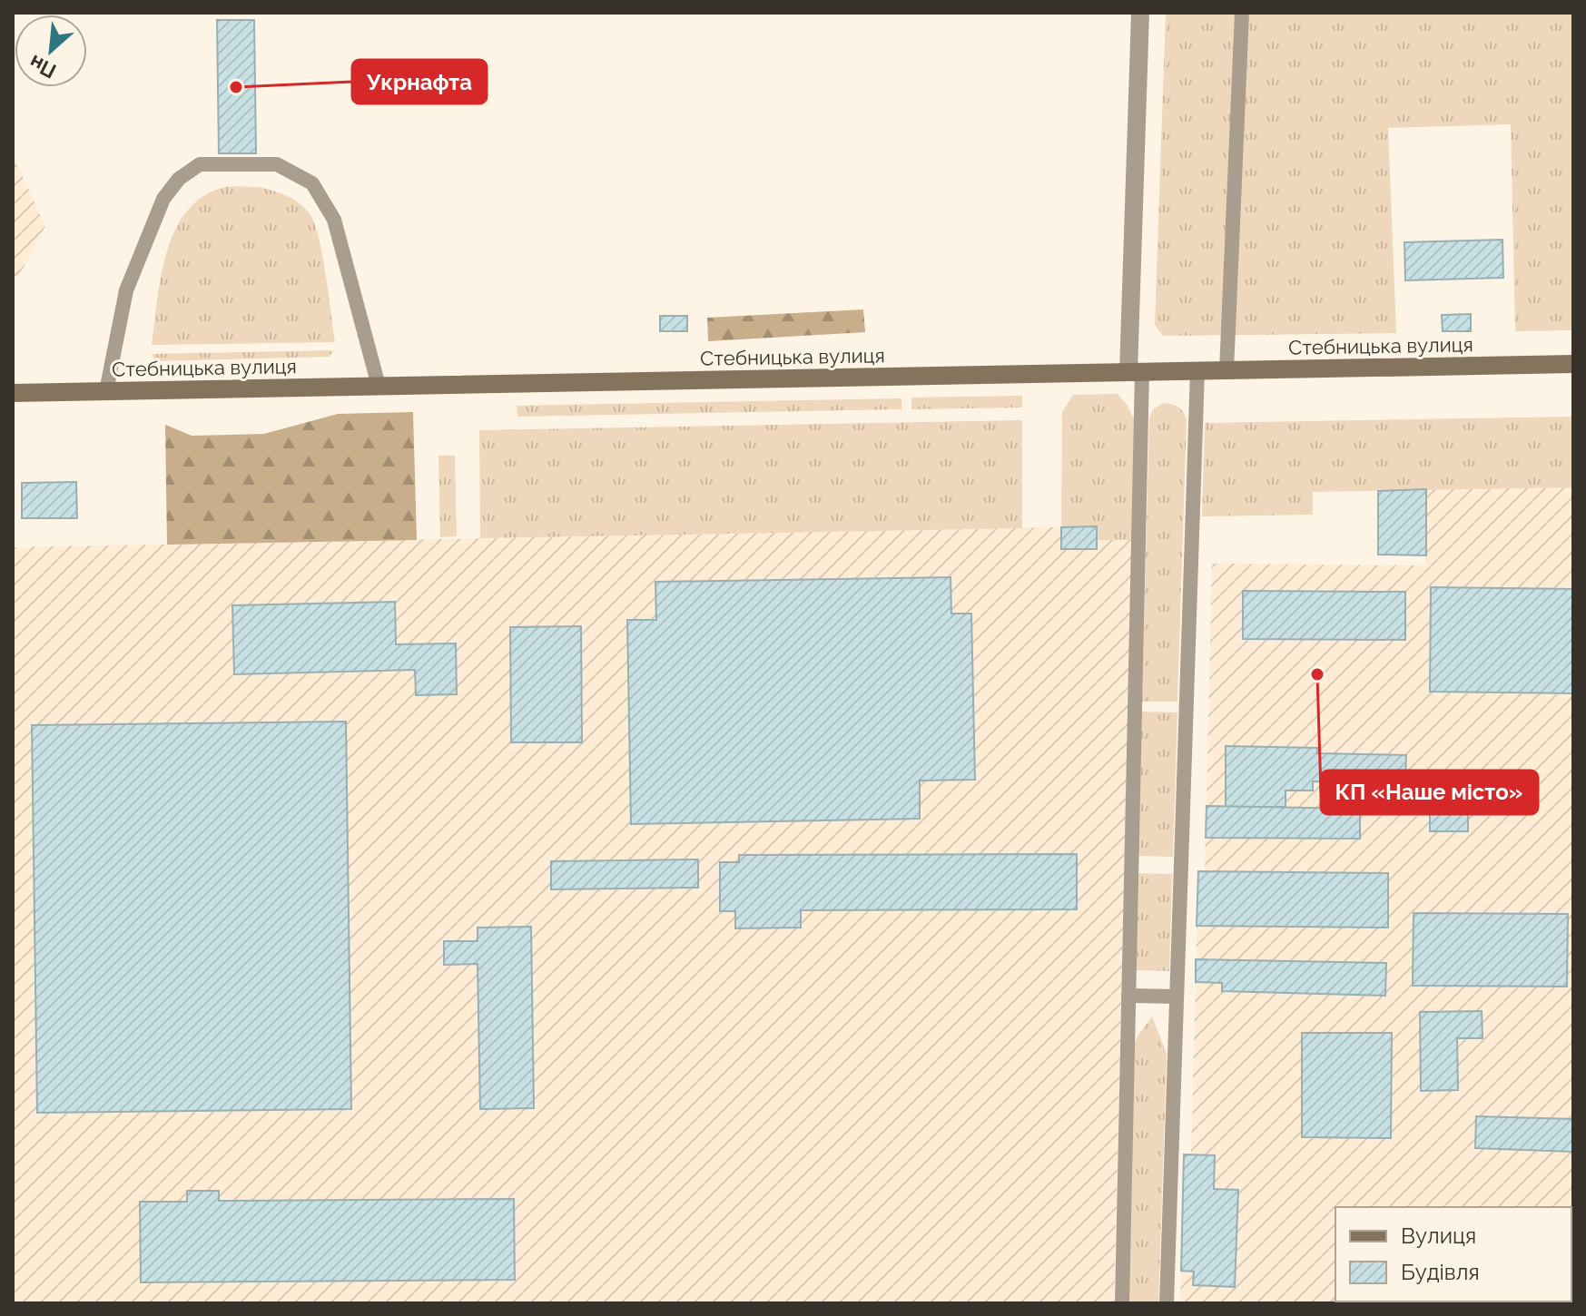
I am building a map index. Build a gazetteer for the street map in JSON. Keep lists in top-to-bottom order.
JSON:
{
  "streets": {
    "street": ["Стебницька вулиця"]
  },
  "places": ["Укрнафта", "КП «Наше місто»"],
  "legend": ["Вулиця", "Будівля"],
  "north": "bottom left"
}
